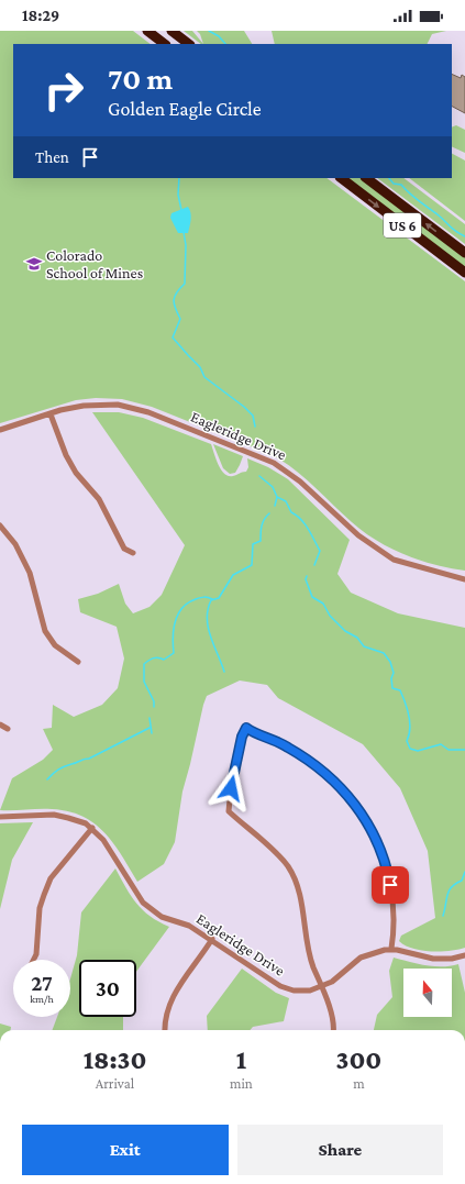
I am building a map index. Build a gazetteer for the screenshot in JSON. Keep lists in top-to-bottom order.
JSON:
{
  "streets": {
    "highway": ["US 6"],
    "street": ["Eagleridge Drive"]
  },
  "places": {
    "school or university": ["Colorado School of Mines"]
  },
  "north": "top",
  "page": {
    "status": "18:29",
    "turn": ["70 m", "Golden Eagle Circle"],
    "then": "Then",
    "speed": "27 km/h",
    "limit": "30",
    "eta": [
      "18:30",
      "Arrival",
      "1",
      "min",
      "300",
      "m"
    ],
    "buttons": ["Exit", "Share"]
  }
}
